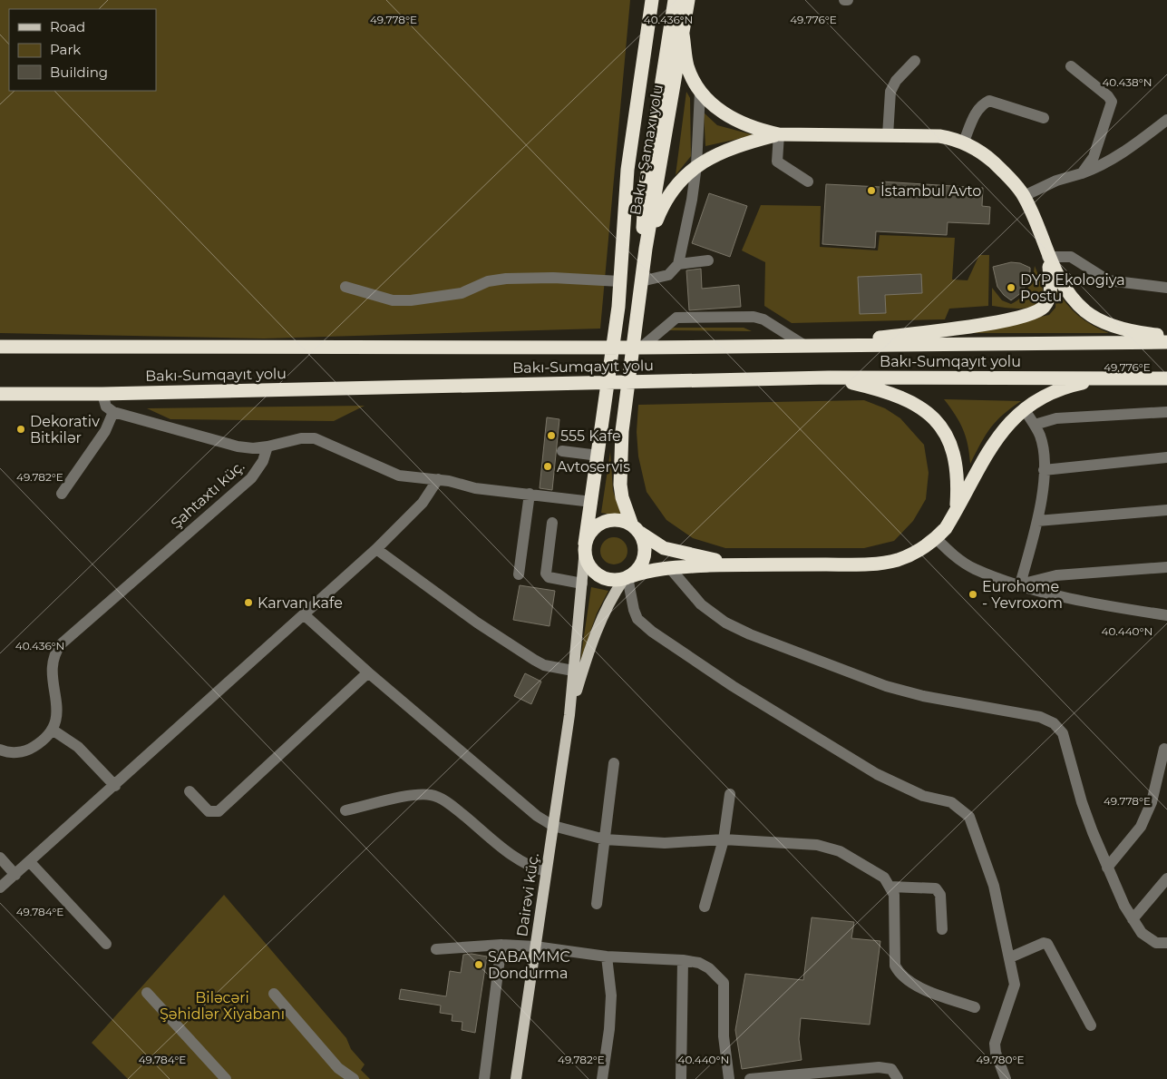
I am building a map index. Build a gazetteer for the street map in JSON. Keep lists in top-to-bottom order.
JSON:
{
  "streets": {
    "highway": ["Bakı - Şamaxı yolu", "Bakı-Sumqayıt yolu"],
    "main road": ["Dairəvi küç."],
    "street": ["Şahtaxtı küç."]
  },
  "crossings": [
    ["Bakı - Şamaxı yolu", "Dairəvi küç."]
  ],
  "parks": ["Biləcəri Şəhidlər Xiyabanı"],
  "places": [
    "İstambul Avto",
    "DYP Ekologiya Postu",
    "Dekorativ Bitkilər",
    "555 Kafe",
    "Avtoservis",
    "Eurohome - Yevroxom",
    "Karvan kafe",
    "SABA MMC Dondurma"
  ],
  "legend": ["Road", "Park", "Building"],
  "coordinates": [
    "40.436°N",
    "49.778°E",
    "49.776°E",
    "40.438°N",
    "49.782°E",
    "40.440°N",
    "49.784°E",
    "49.780°E"
  ]
}
